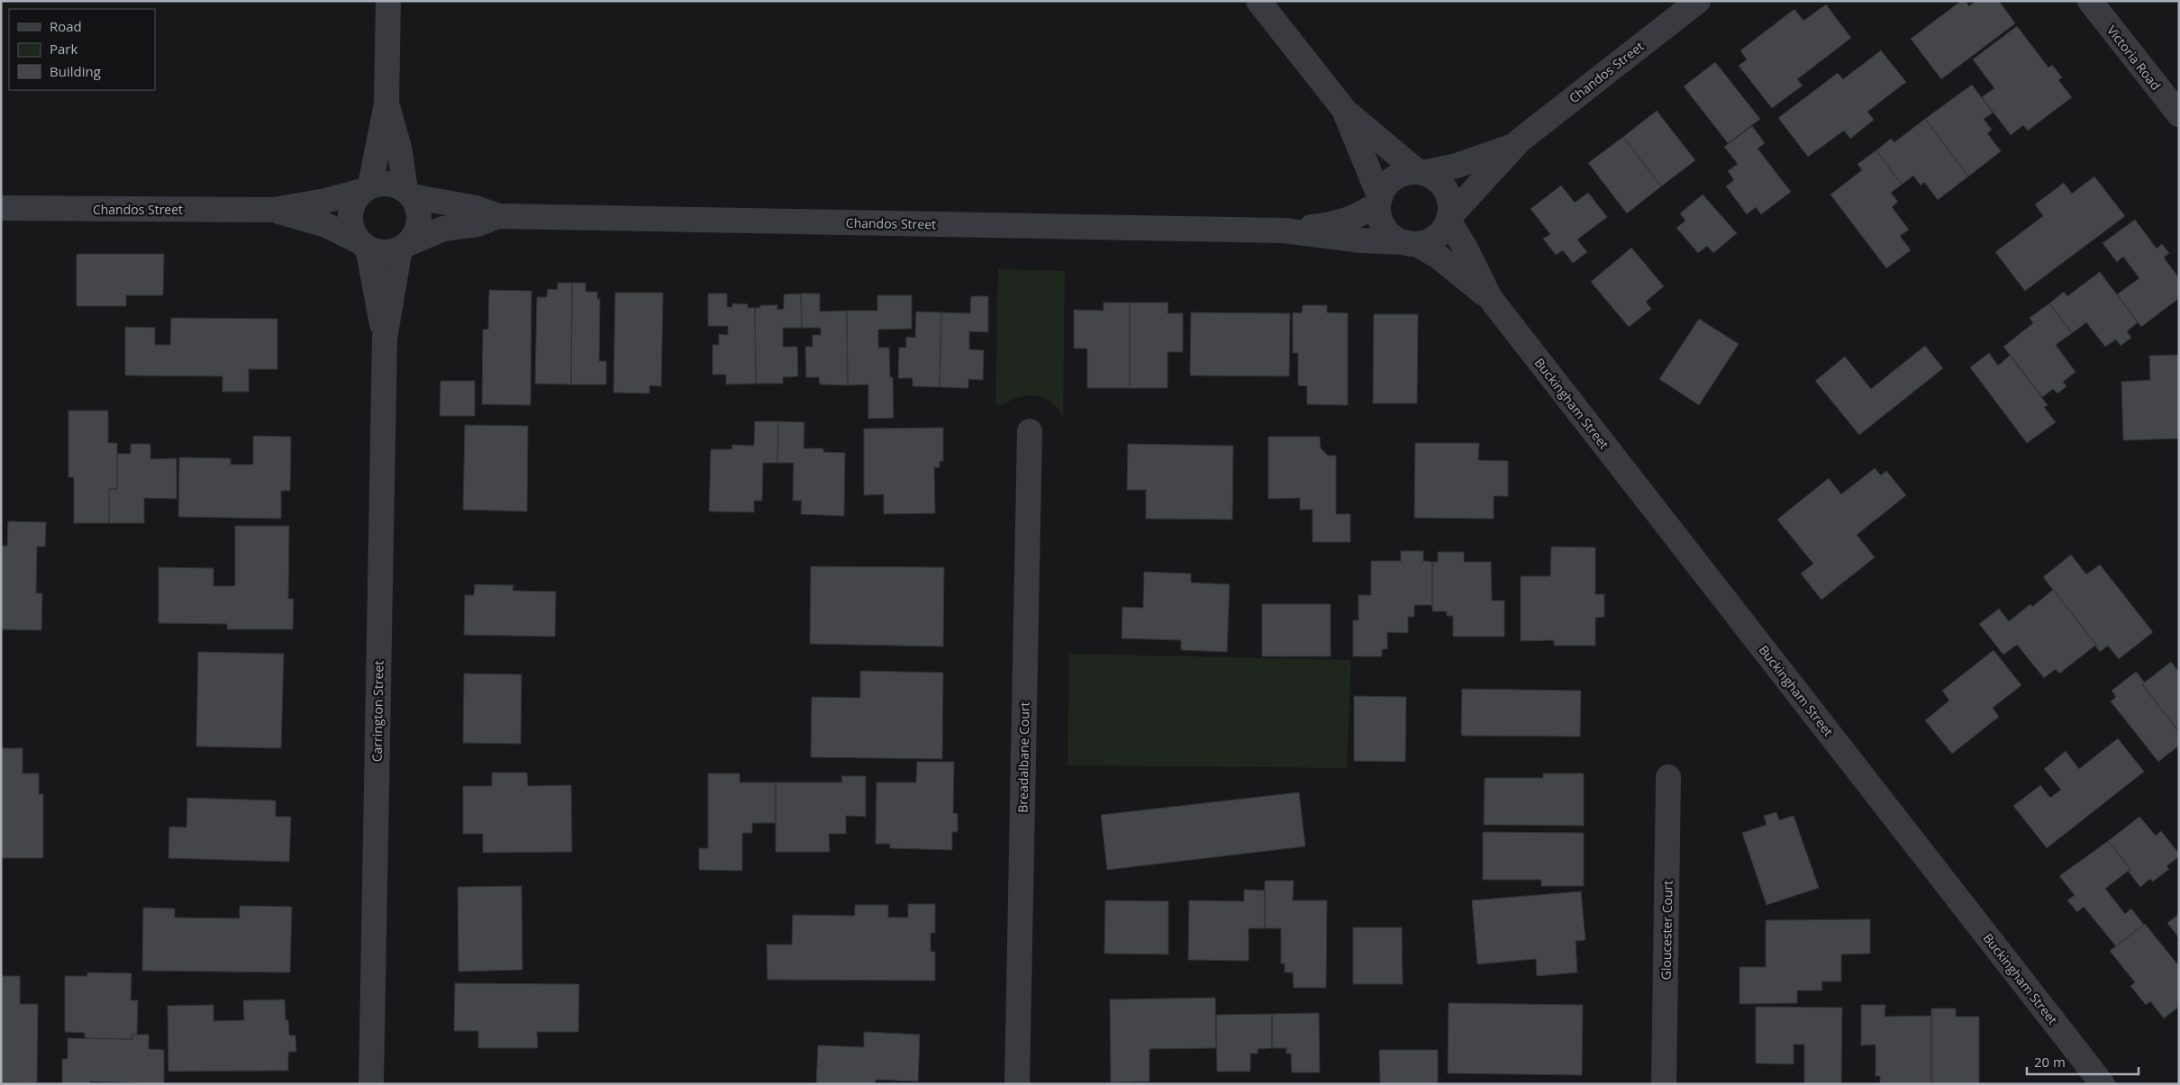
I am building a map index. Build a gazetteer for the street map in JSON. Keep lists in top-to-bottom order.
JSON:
{
  "streets": {
    "street": [
      "Victoria Road",
      "Chandos Street",
      "Buckingham Street",
      "Carrington Street",
      "Breadalbane Court",
      "Gloucester Court"
    ]
  },
  "crossings": [
    ["Chandos Street", "Buckingham Street"]
  ],
  "legend": ["Road", "Park", "Building"],
  "scale_bar": "20 m"
}
